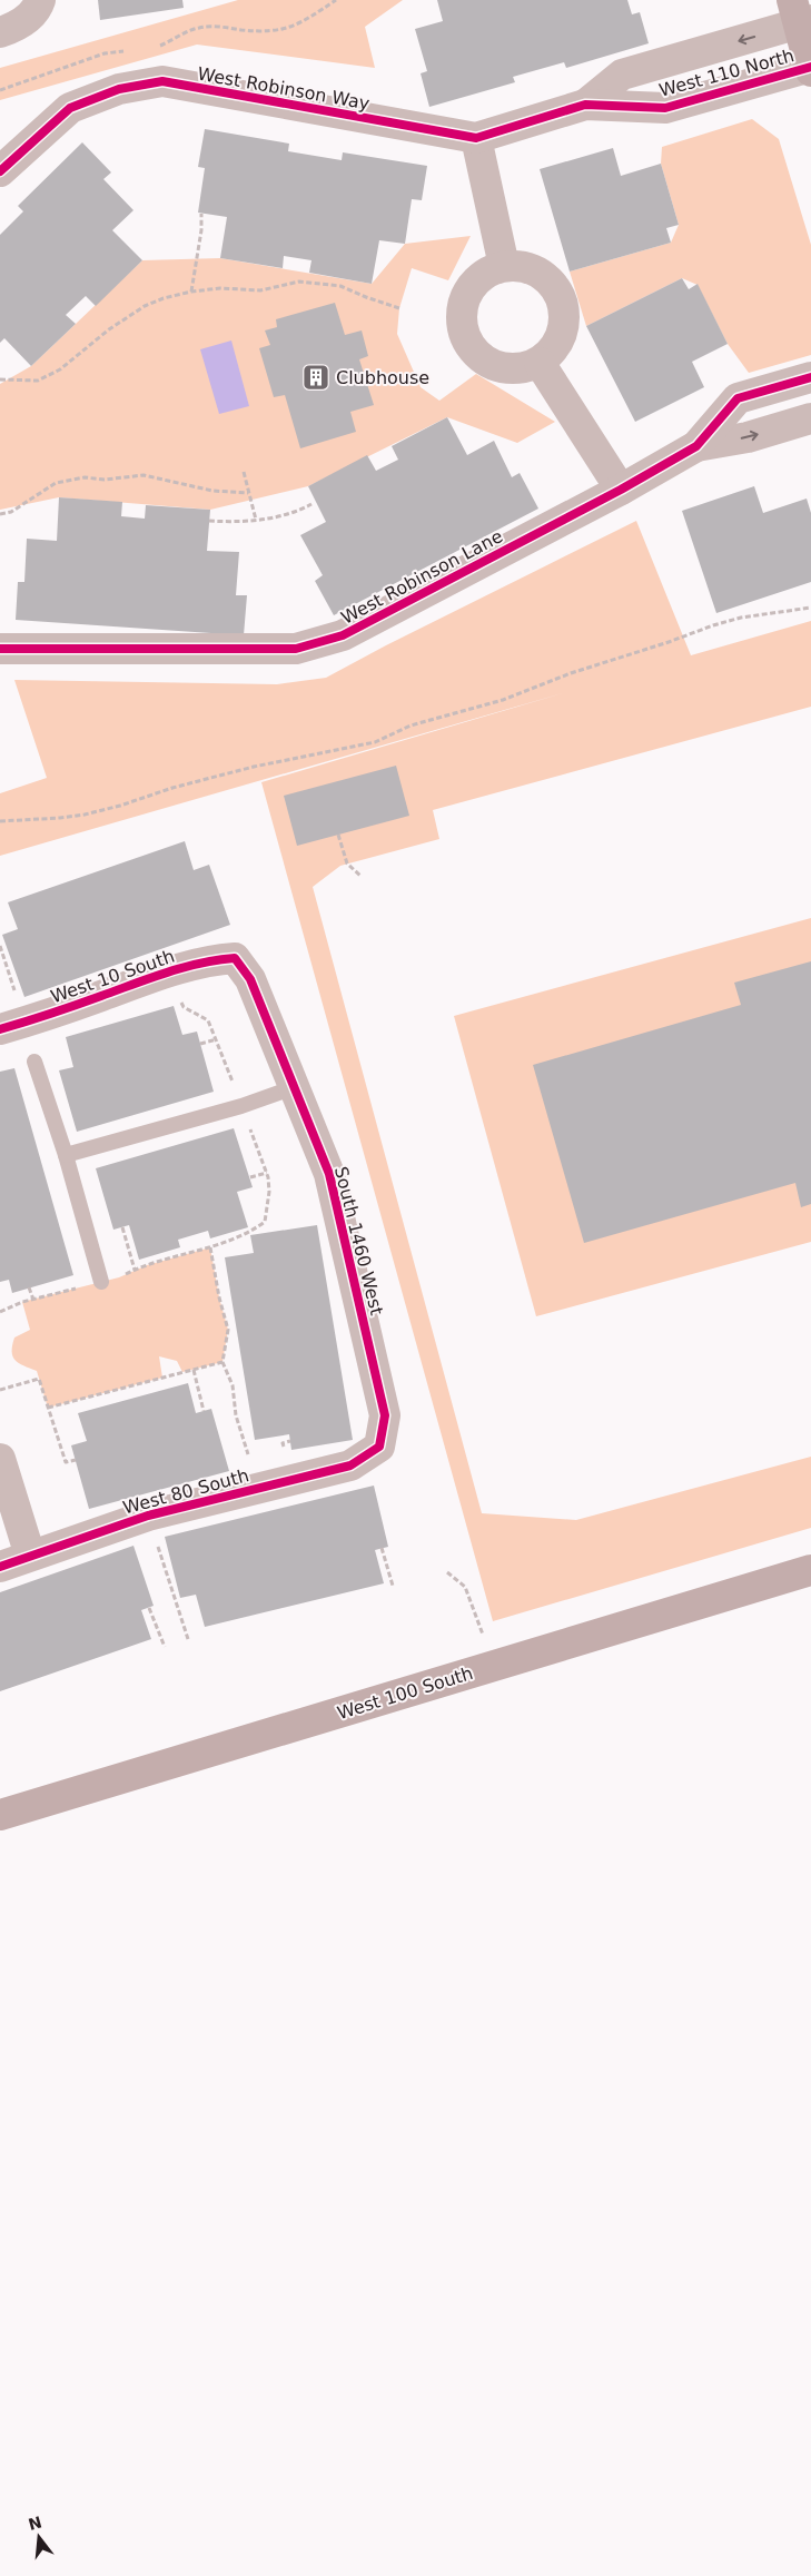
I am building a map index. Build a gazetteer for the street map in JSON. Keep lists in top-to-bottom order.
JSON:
{
  "streets": {
    "street": [
      "West 110 North",
      "West Robinson Way",
      "West Robinson Lane",
      "West 10 South",
      "South 1460 West",
      "West 80 South",
      "West 100 South"
    ]
  },
  "crossings": [
    ["West 110 North", "West Robinson Way"],
    ["West 10 South", "South 1460 West"],
    ["South 1460 West", "West 80 South"]
  ],
  "places": {
    "building": ["Clubhouse"]
  },
  "north": "top"
}
